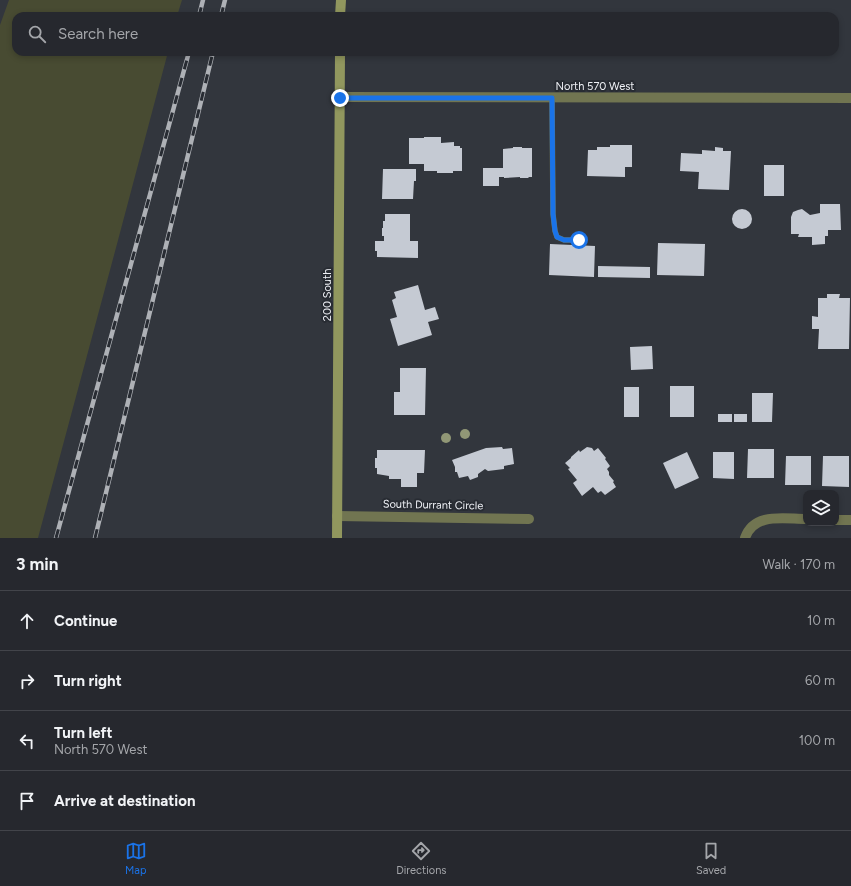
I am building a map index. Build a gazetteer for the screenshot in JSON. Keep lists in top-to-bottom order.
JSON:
{
  "streets": {
    "street": ["North 570 West", "200 South", "South Durrant Circle"]
  },
  "crossings": [
    ["North 570 West", "200 South"],
    ["200 South", "South Durrant Circle"]
  ],
  "page": {
    "search": "Search here",
    "heading": ["3 min", "Walk · 170 m"],
    "list": [
      ["Continue", "10 m"],
      ["Turn right", "60 m"],
      ["Turn left", "North 570 West", "100 m"],
      "Arrive at destination"
    ],
    "nav": ["Map", "Directions", "Saved"]
  }
}
